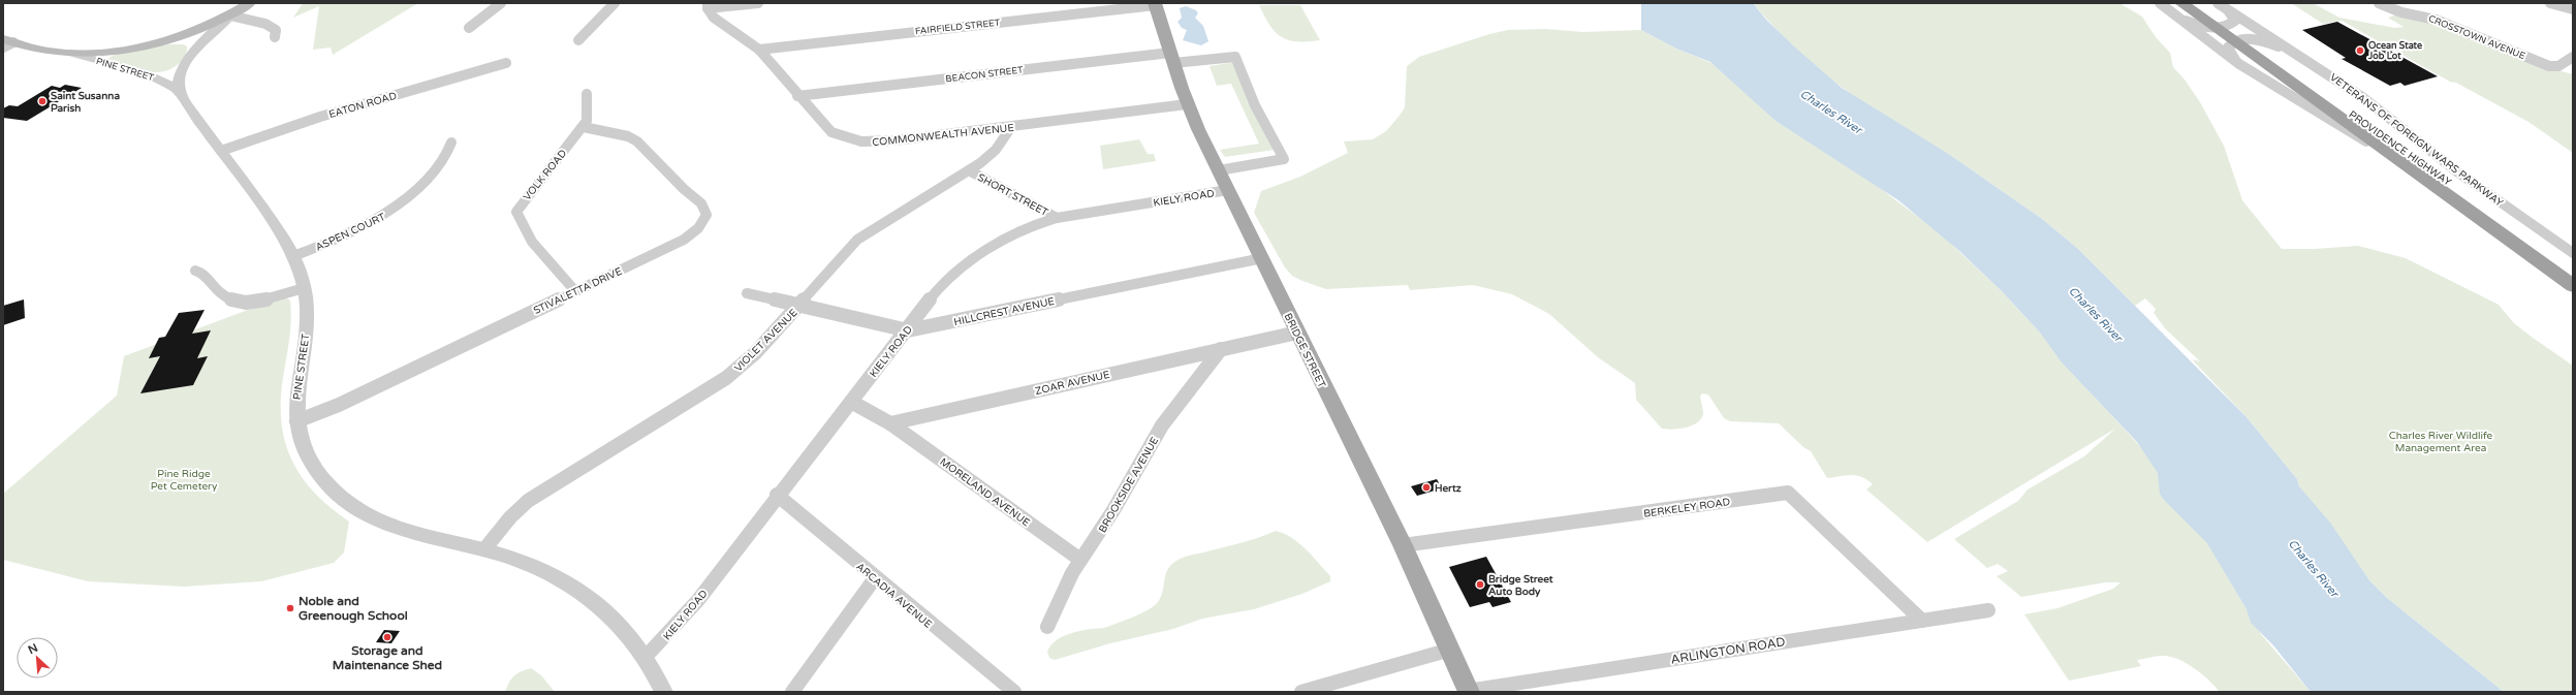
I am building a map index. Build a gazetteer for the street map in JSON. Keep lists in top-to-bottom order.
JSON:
{
  "streets": {
    "highway": ["PROVIDENCE HIGHWAY"],
    "main road": ["BRIDGE STREET"],
    "street": [
      "FAIRFIELD STREET",
      "CROSSTOWN AVENUE",
      "PINE STREET",
      "BEACON STREET",
      "EATON ROAD",
      "COMMONWEALTH AVENUE",
      "VETERANS OF FOREIGN WARS PARKWAY",
      "VOLK ROAD",
      "SHORT STREET",
      "KIELY ROAD",
      "ASPEN COURT",
      "STIVALETTA DRIVE",
      "HILLCREST AVENUE",
      "VIOLET AVENUE",
      "ZOAR AVENUE",
      "BROOKSIDE AVENUE",
      "MORELAND AVENUE",
      "BERKELEY ROAD",
      "ARCADIA AVENUE",
      "ARLINGTON ROAD"
    ]
  },
  "crossings": [
    ["FAIRFIELD STREET", "COMMONWEALTH AVENUE"],
    ["FAIRFIELD STREET", "BRIDGE STREET"],
    ["PINE STREET", "EATON ROAD"],
    ["PINE STREET", "KIELY ROAD"],
    ["PINE STREET", "ASPEN COURT"],
    ["PINE STREET", "STIVALETTA DRIVE"],
    ["PINE STREET", "VIOLET AVENUE"],
    ["BEACON STREET", "COMMONWEALTH AVENUE"],
    ["BEACON STREET", "BRIDGE STREET"],
    ["COMMONWEALTH AVENUE", "VIOLET AVENUE"],
    ["COMMONWEALTH AVENUE", "BRIDGE STREET"],
    ["VOLK ROAD", "STIVALETTA DRIVE"],
    ["SHORT STREET", "KIELY ROAD"],
    ["SHORT STREET", "VIOLET AVENUE"],
    ["KIELY ROAD", "HILLCREST AVENUE"],
    ["KIELY ROAD", "BRIDGE STREET"],
    ["KIELY ROAD", "ARCADIA AVENUE"],
    ["HILLCREST AVENUE", "VIOLET AVENUE"],
    ["HILLCREST AVENUE", "BRIDGE STREET"],
    ["BRIDGE STREET", "ZOAR AVENUE"],
    ["BRIDGE STREET", "BERKELEY ROAD"],
    ["BRIDGE STREET", "ARLINGTON ROAD"],
    ["ZOAR AVENUE", "BROOKSIDE AVENUE"],
    ["ZOAR AVENUE", "MORELAND AVENUE"],
    ["BROOKSIDE AVENUE", "MORELAND AVENUE"],
    ["BERKELEY ROAD", "ARLINGTON ROAD"]
  ],
  "water": ["Charles River"],
  "parks": ["Charles River Wildlife Management Area", "Pine Ridge Pet Cemetery"],
  "places": [
    "Ocean State Job Lot",
    "Saint Susanna Parish",
    "Hertz",
    "Bridge Street Auto Body",
    "Noble and Greenough School",
    "Storage and Maintenance Shed"
  ],
  "north": "top left"
}
